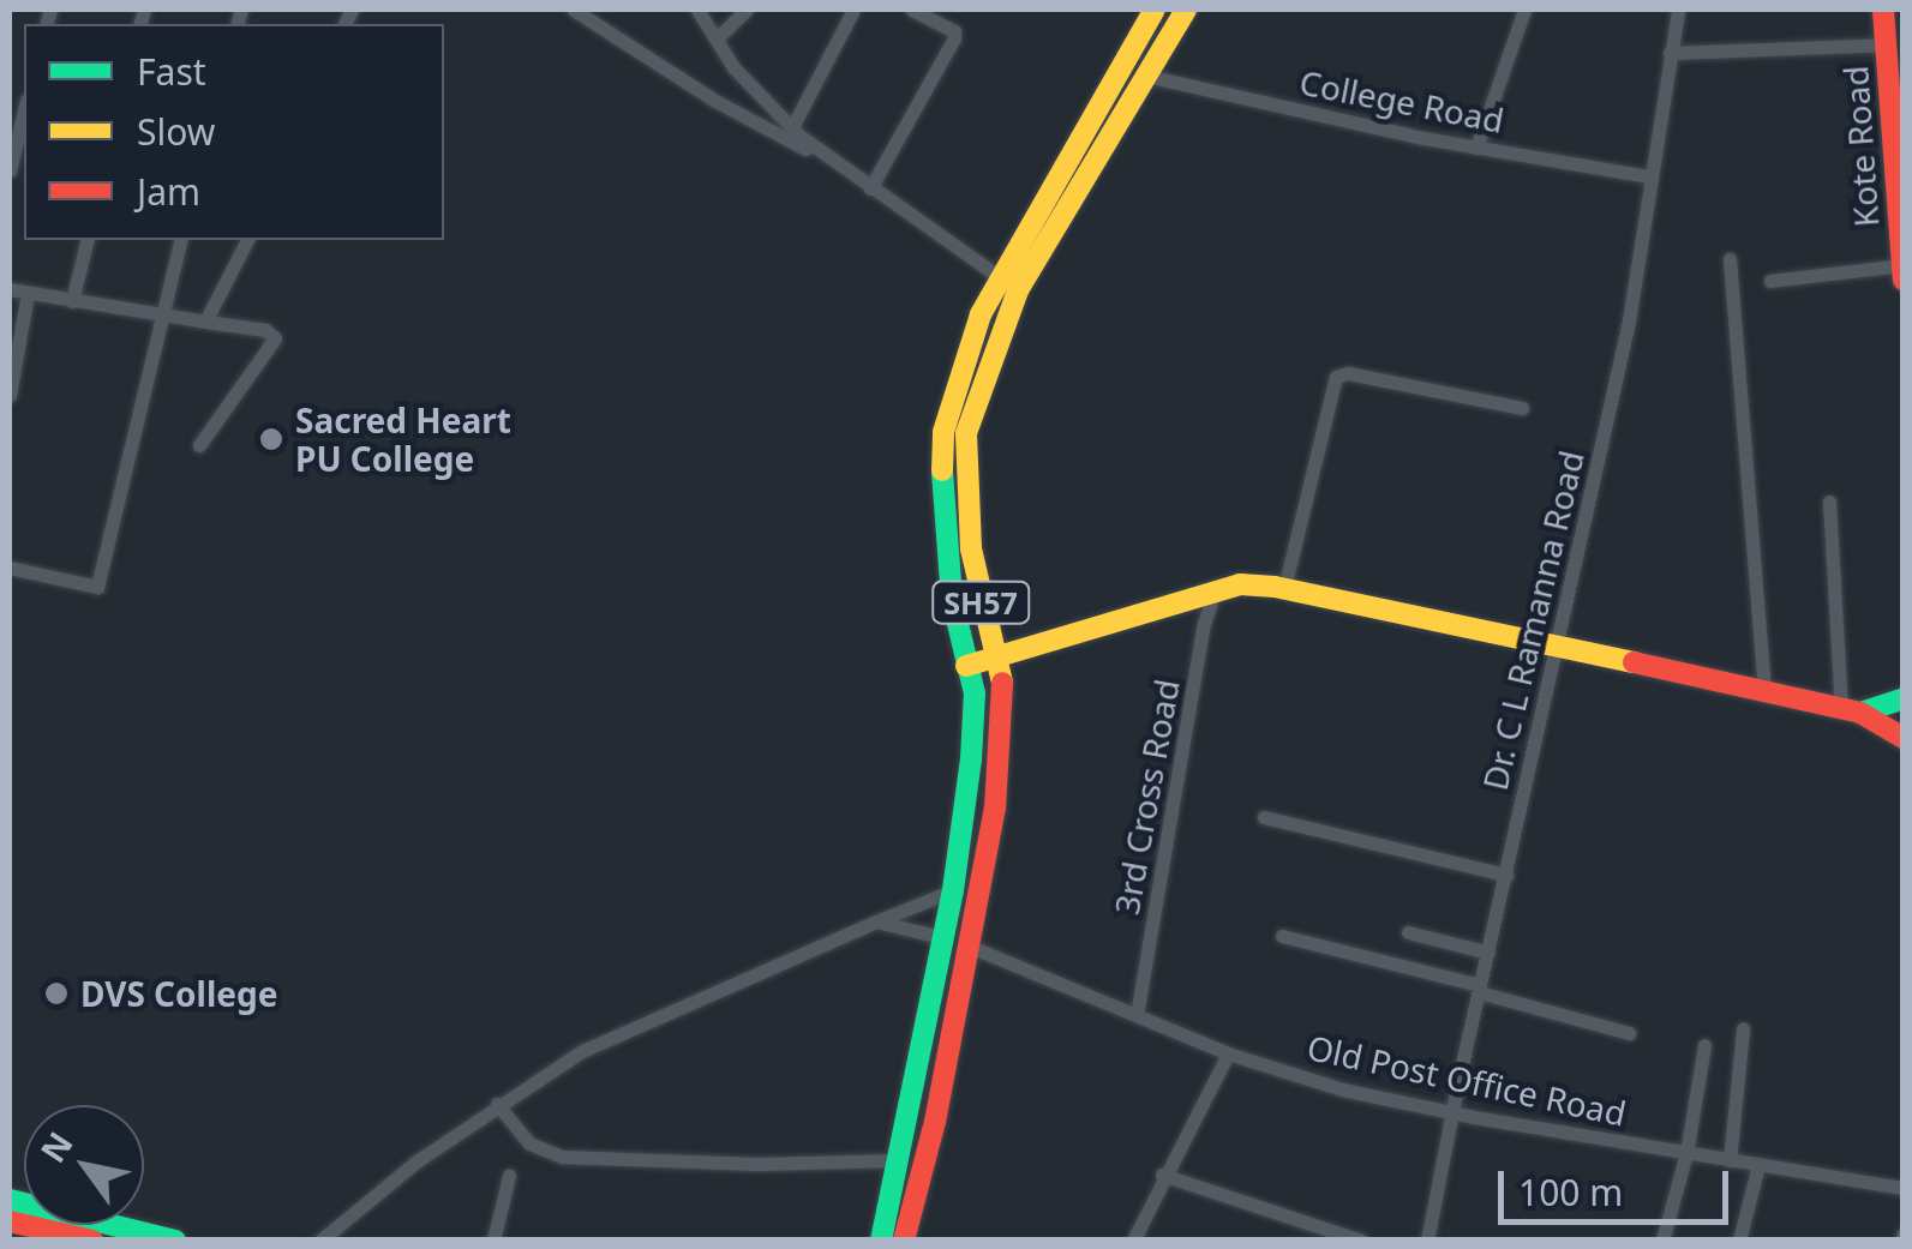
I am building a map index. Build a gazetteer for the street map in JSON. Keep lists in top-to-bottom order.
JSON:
{
  "streets": {
    "main road": ["Kote Road", "SH57"],
    "street": [
      "College Road",
      "Dr. C L Ramanna Road",
      "3rd Cross Road",
      "Old Post Office Road"
    ]
  },
  "crossings": [
    ["College Road", "SH57"],
    ["College Road", "Dr. C L Ramanna Road"],
    ["SH57", "Old Post Office Road"],
    ["Dr. C L Ramanna Road", "Old Post Office Road"],
    ["3rd Cross Road", "Old Post Office Road"]
  ],
  "places": ["Sacred Heart PU College", "DVS College"],
  "legend": ["Fast", "Slow", "Jam"],
  "scale_bar": "100 m",
  "north": "top left"
}
